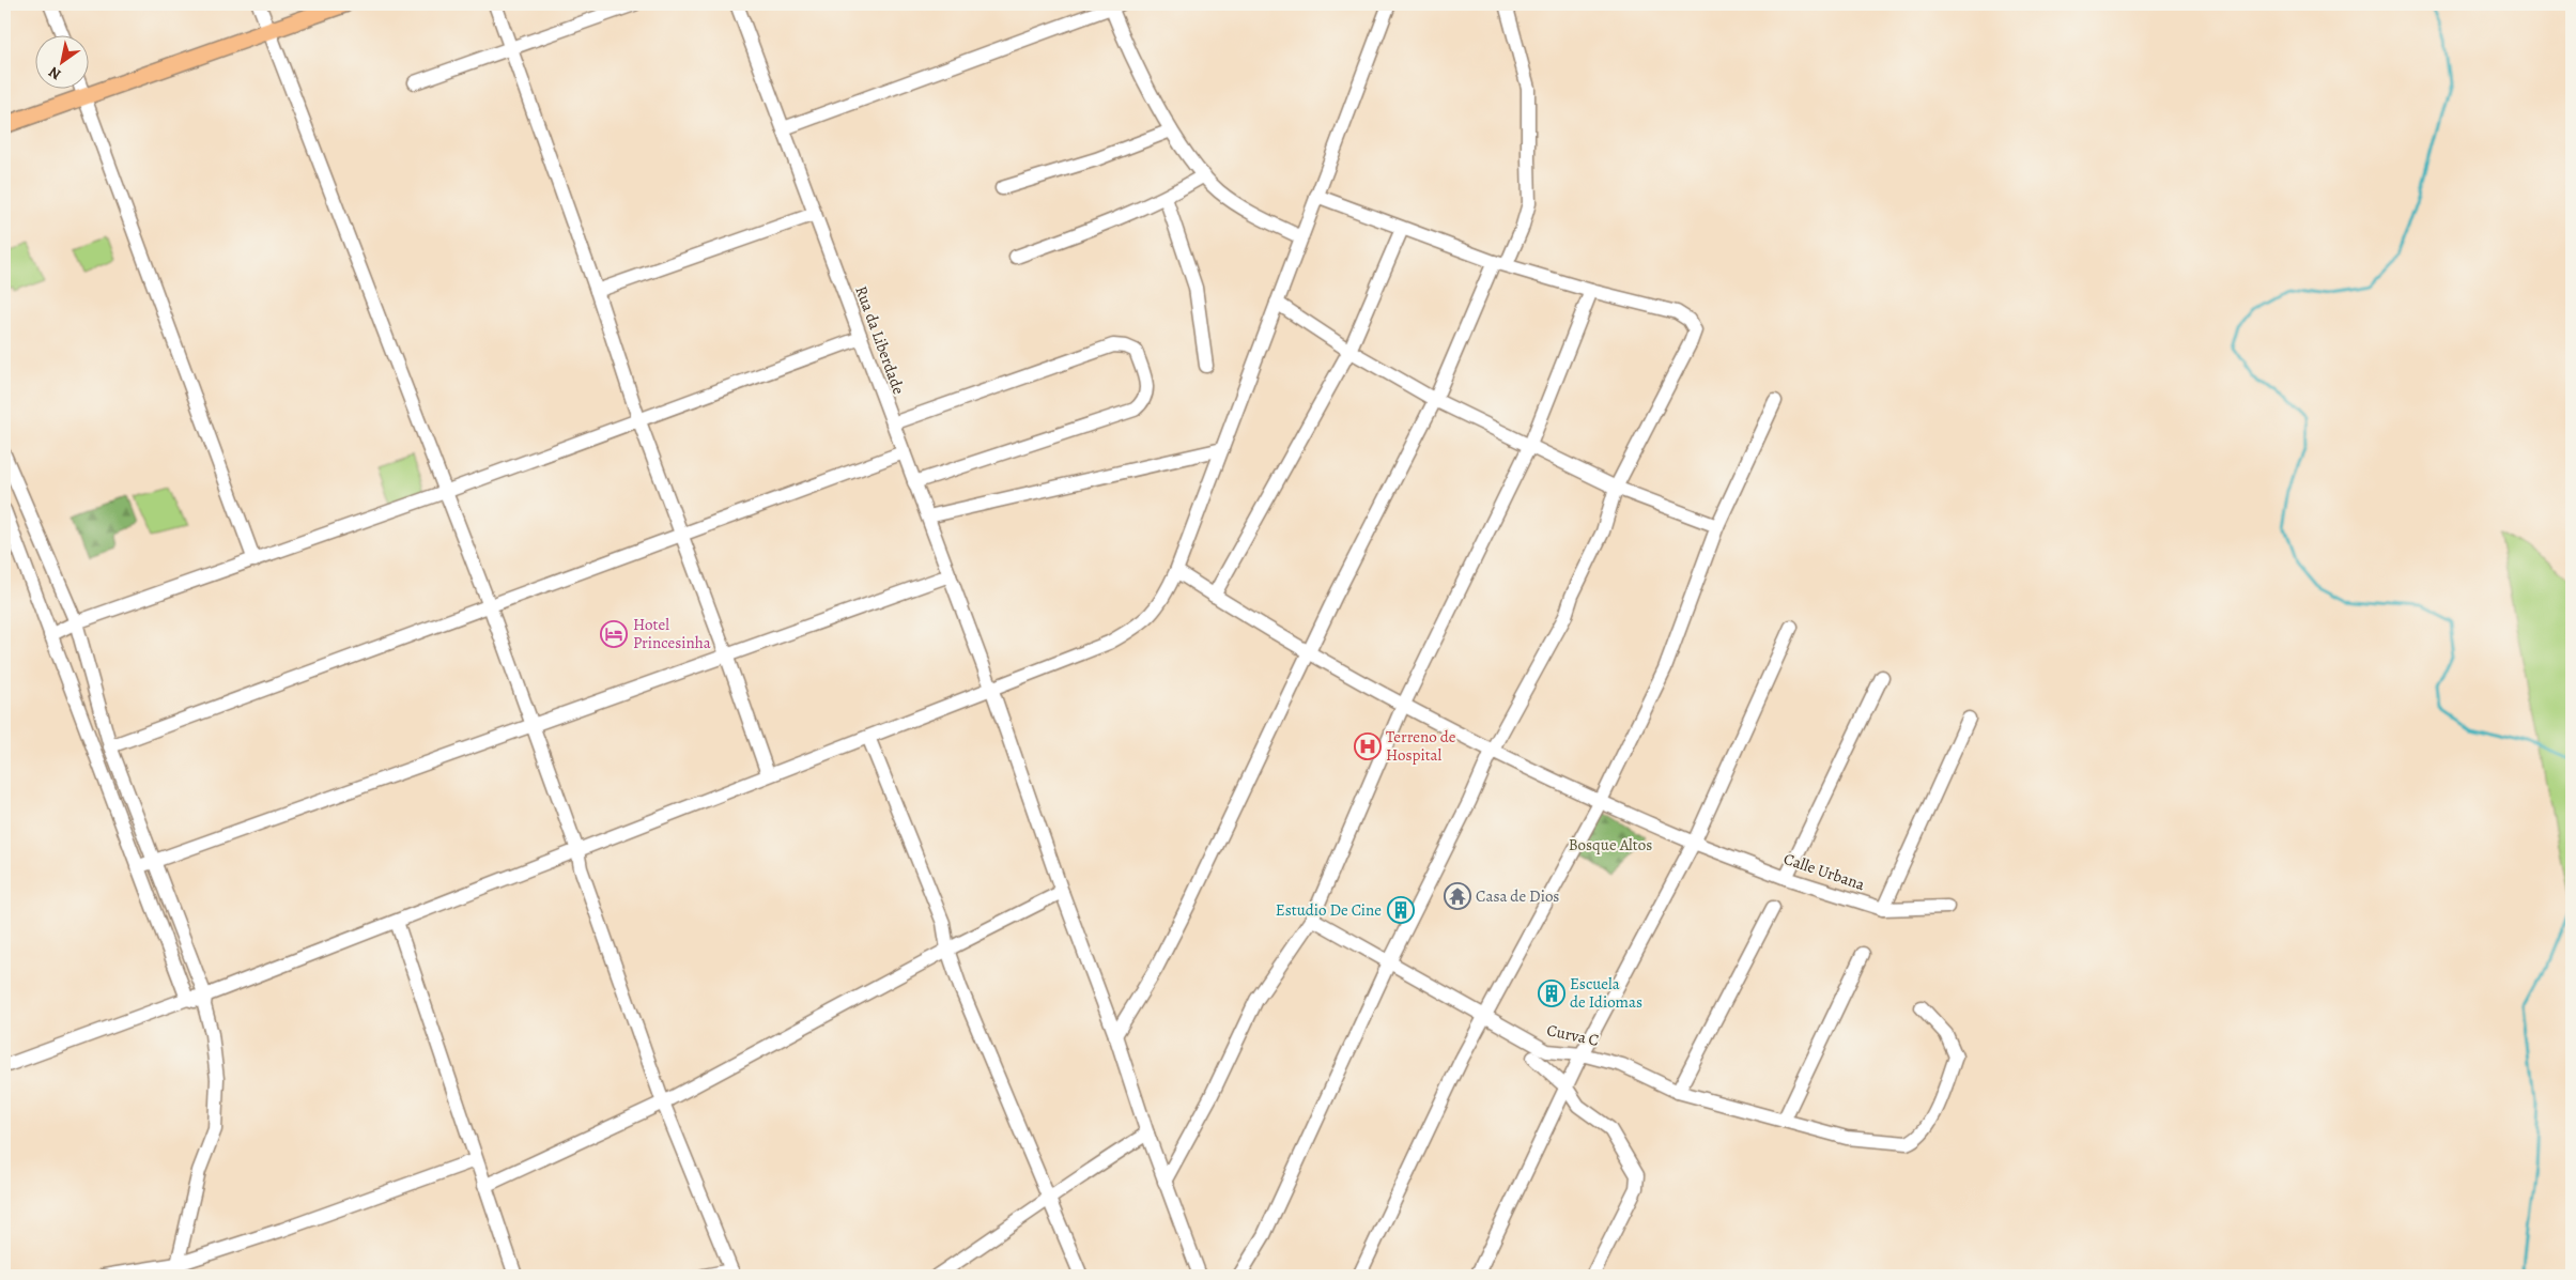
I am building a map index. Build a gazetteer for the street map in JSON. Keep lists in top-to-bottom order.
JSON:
{
  "streets": {
    "street": ["Rua da Liberdade", "Calle Urbana", "Curva C"]
  },
  "parks": ["Bosque Altos"],
  "places": {
    "hotel": ["Hotel Princesinha"],
    "hospital": ["Terreno de Hospital"],
    "temple": ["Casa de Dios"],
    "building": ["Estudio De Cine", "Escuela de Idiomas"]
  },
  "north": "bottom left"
}
